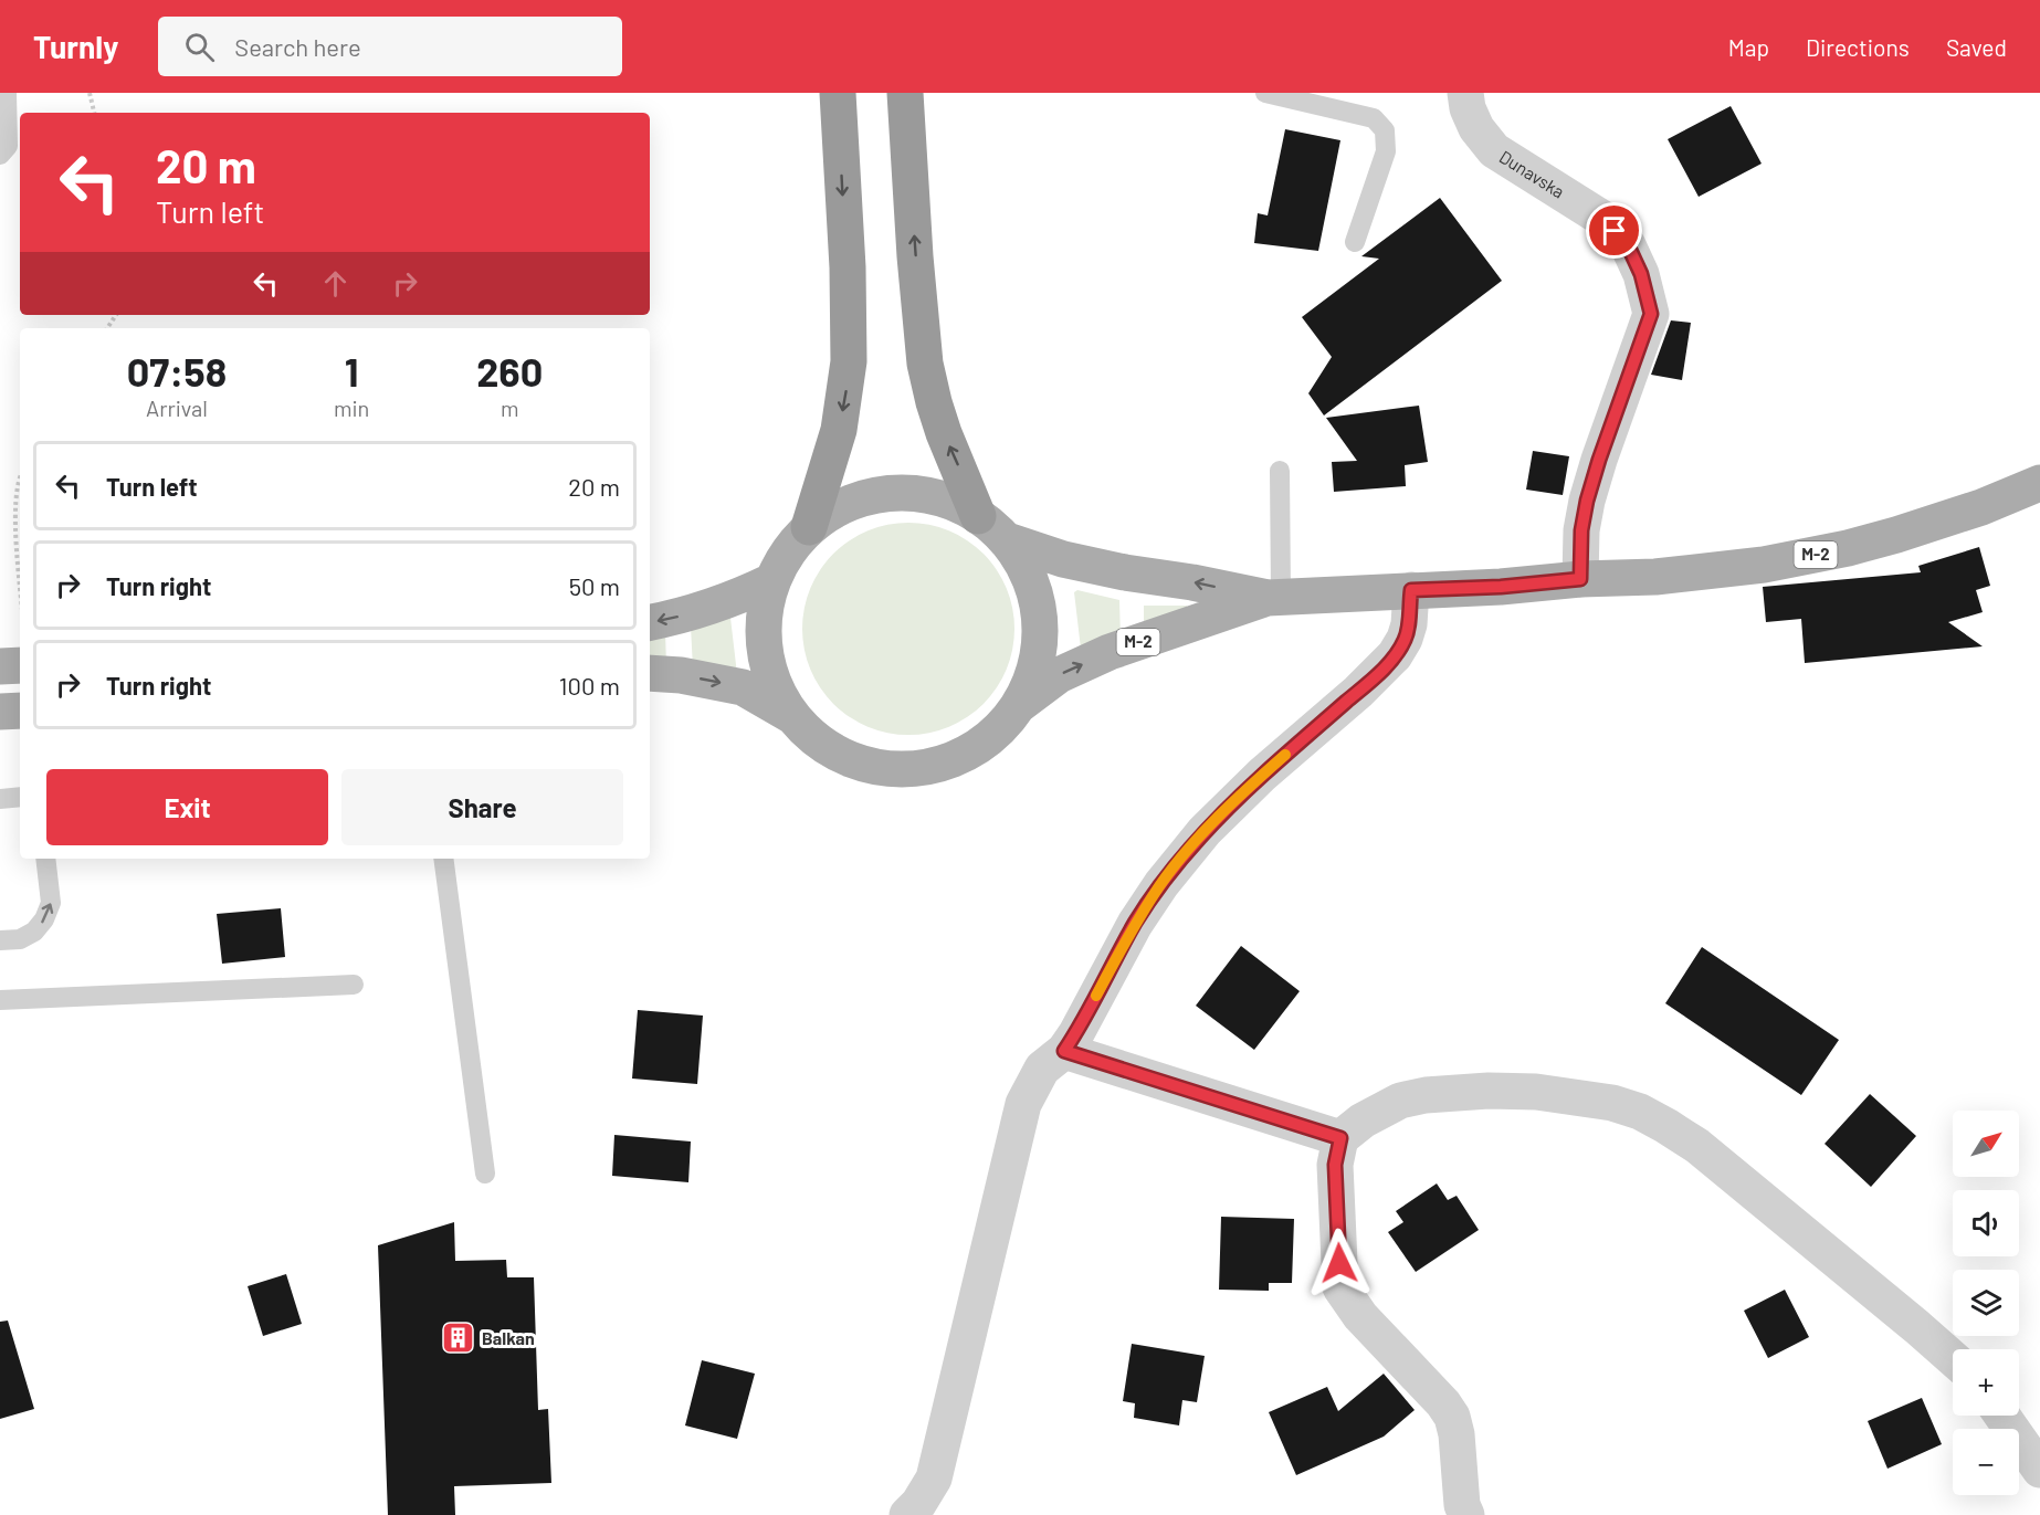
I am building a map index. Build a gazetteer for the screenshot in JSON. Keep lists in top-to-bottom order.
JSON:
{
  "streets": {
    "main road": ["M-2"],
    "street": ["Dunavska"]
  },
  "crossings": [
    ["Dunavska", "M-2"]
  ],
  "places": {
    "building": ["Balkan"]
  },
  "north": "top right",
  "page": {
    "header": "Turnly",
    "search": "Search here",
    "nav": ["Map", "Directions", "Saved"],
    "turn": ["20 m", "Turn left"],
    "eta": [
      "07:58",
      "Arrival",
      "1",
      "min",
      "260",
      "m"
    ],
    "list": [
      {
        "name": "Turn left",
        "value": "20 m"
      },
      {
        "name": "Turn right",
        "value": "50 m"
      },
      {
        "name": "Turn right",
        "value": "100 m"
      }
    ],
    "buttons": ["Exit", "Share"],
    "map_buttons": ["+", "−"]
  }
}
